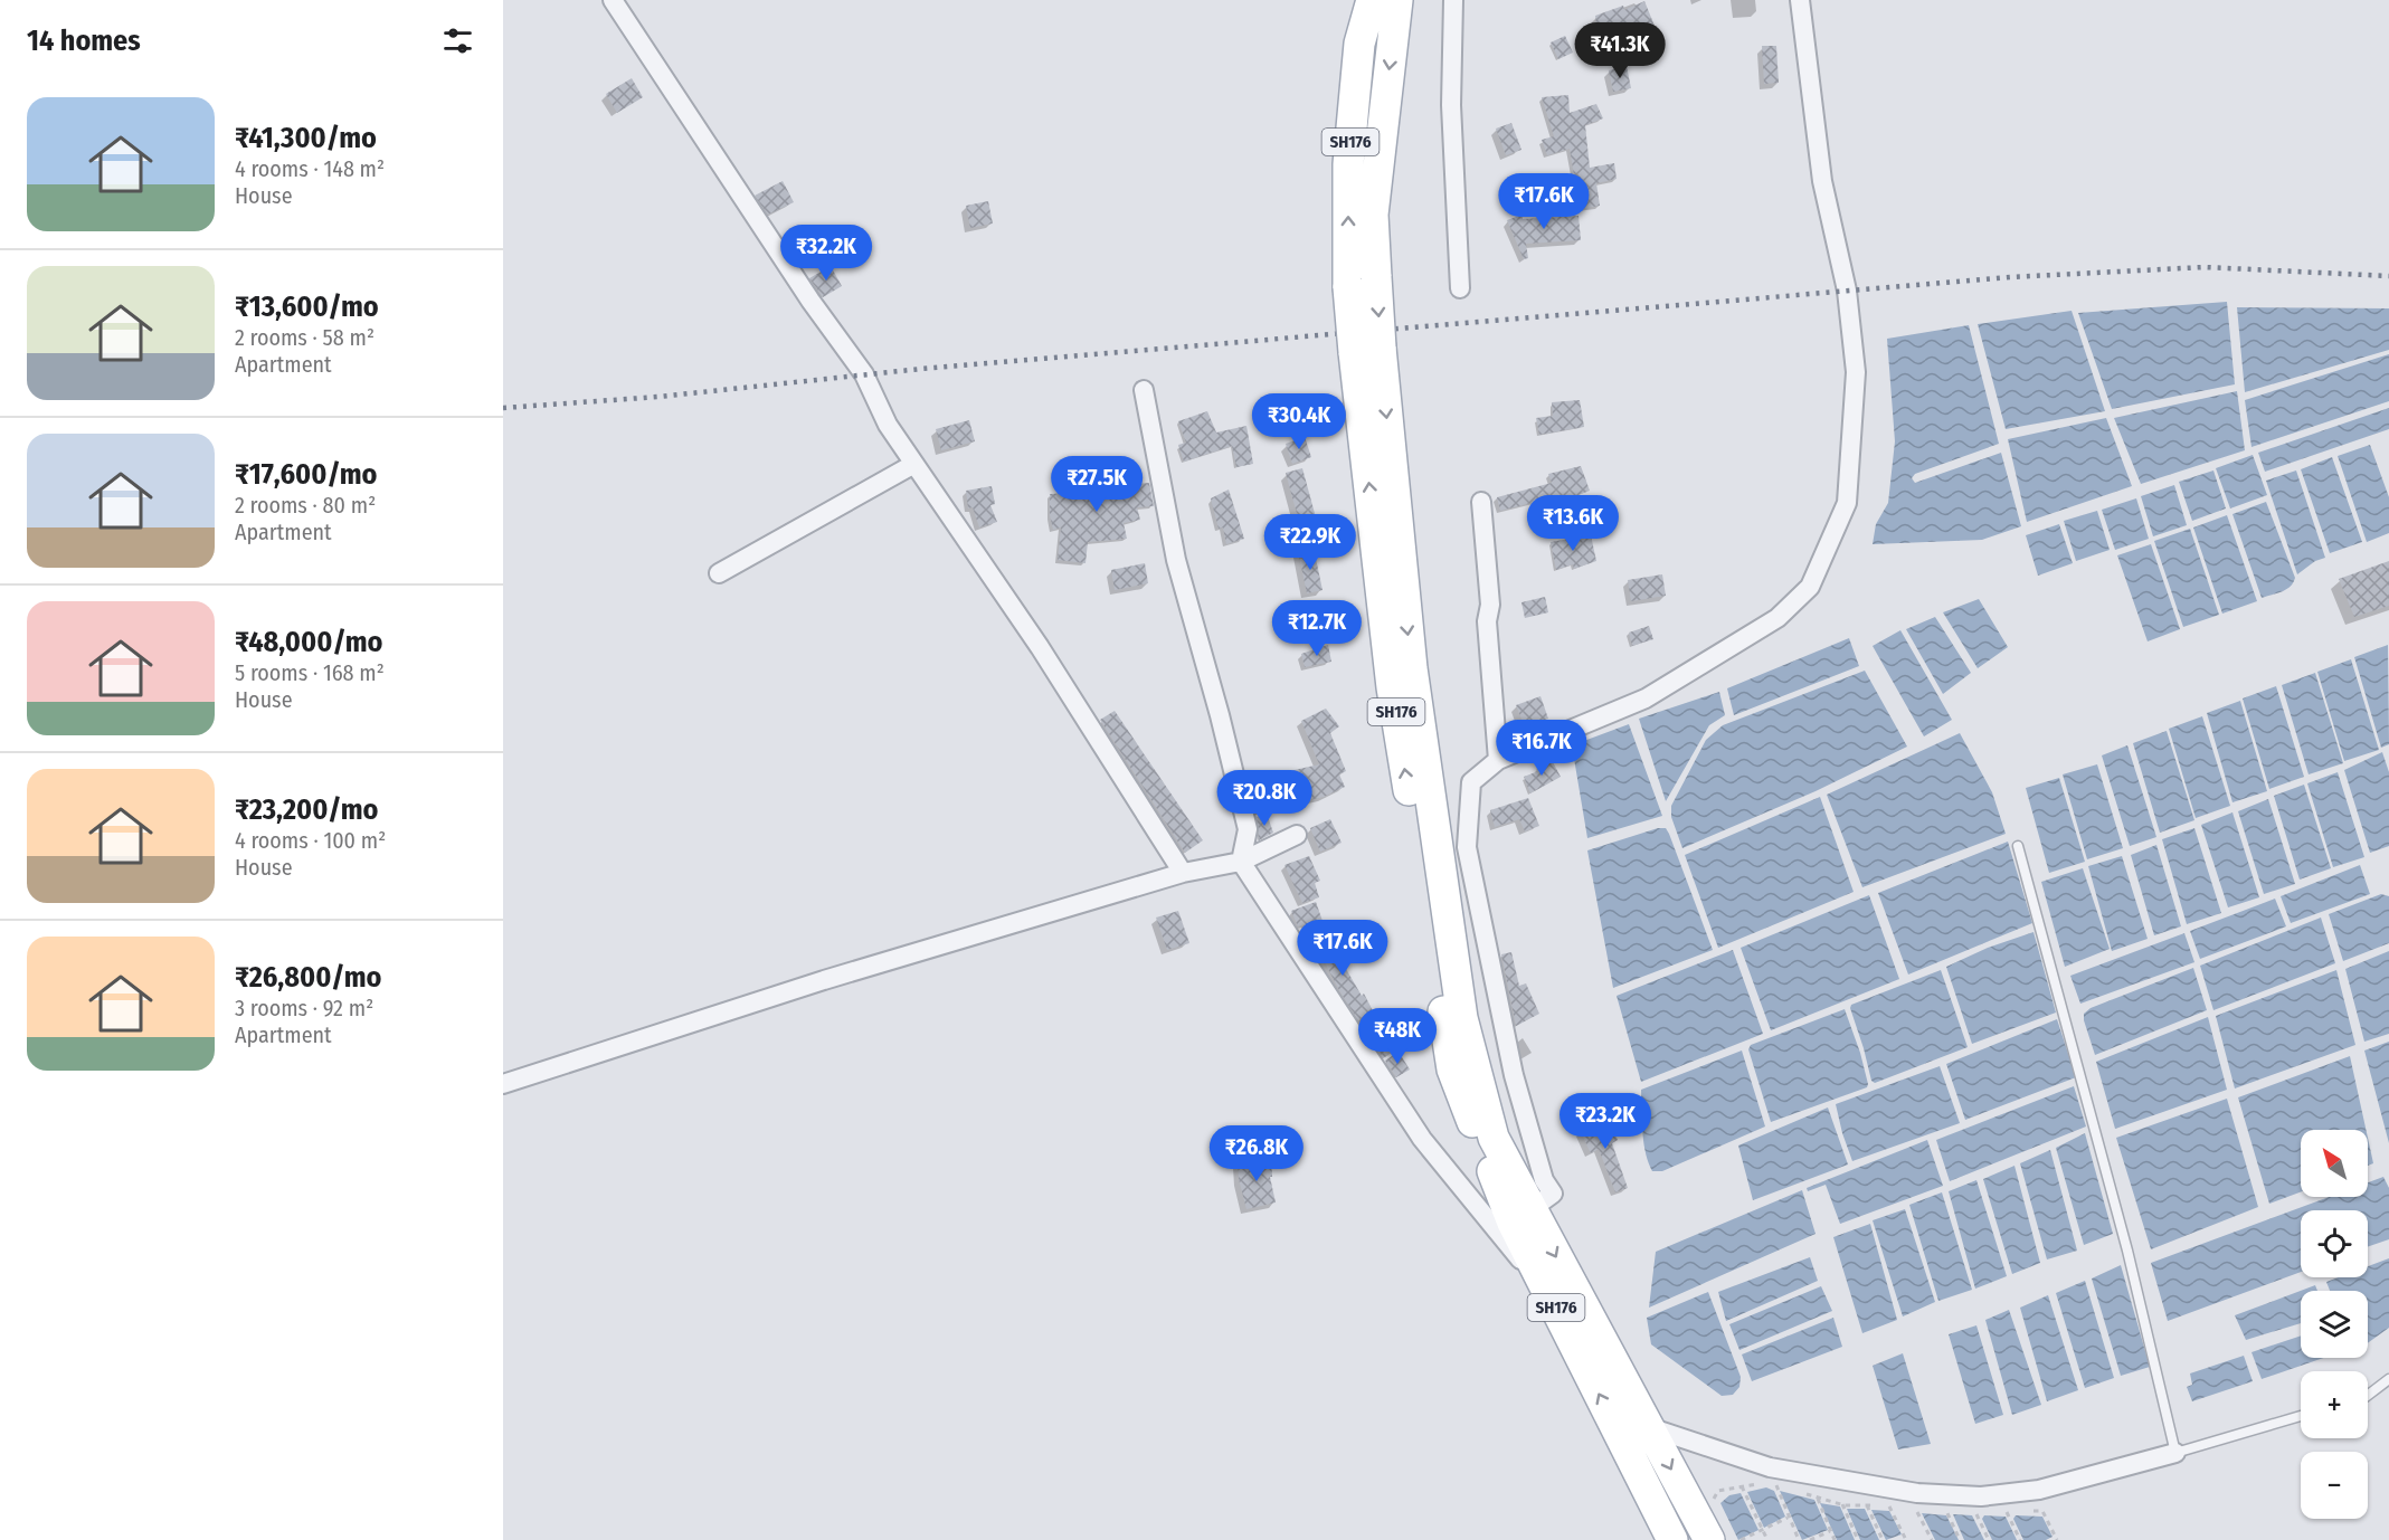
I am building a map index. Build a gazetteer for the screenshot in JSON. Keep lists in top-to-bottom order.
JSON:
{
  "streets": {
    "main road": ["SH176"]
  },
  "north": "top left",
  "page": {
    "heading": "14 homes",
    "price": [
      "₹41.3K",
      "₹17.6K",
      "₹32.2K",
      "₹30.4K",
      "₹27.5K",
      "₹13.6K",
      "₹22.9K",
      "₹12.7K",
      "₹16.7K",
      "₹20.8K",
      "₹17.6K",
      "₹48K",
      "₹23.2K",
      "₹26.8K"
    ],
    "list": [
      {
        "name": "₹41,300/mo",
        "note": "4 rooms · 148 m² · House"
      },
      {
        "name": "₹13,600/mo",
        "note": "2 rooms · 58 m² · Apartment"
      },
      {
        "name": "₹17,600/mo",
        "note": "2 rooms · 80 m² · Apartment"
      },
      {
        "name": "₹48,000/mo",
        "note": "5 rooms · 168 m² · House"
      },
      {
        "name": "₹23,200/mo",
        "note": "4 rooms · 100 m² · House"
      },
      {
        "name": "₹26,800/mo",
        "note": "3 rooms · 92 m² · Apartment"
      }
    ],
    "map_buttons": ["+", "−"]
  }
}
